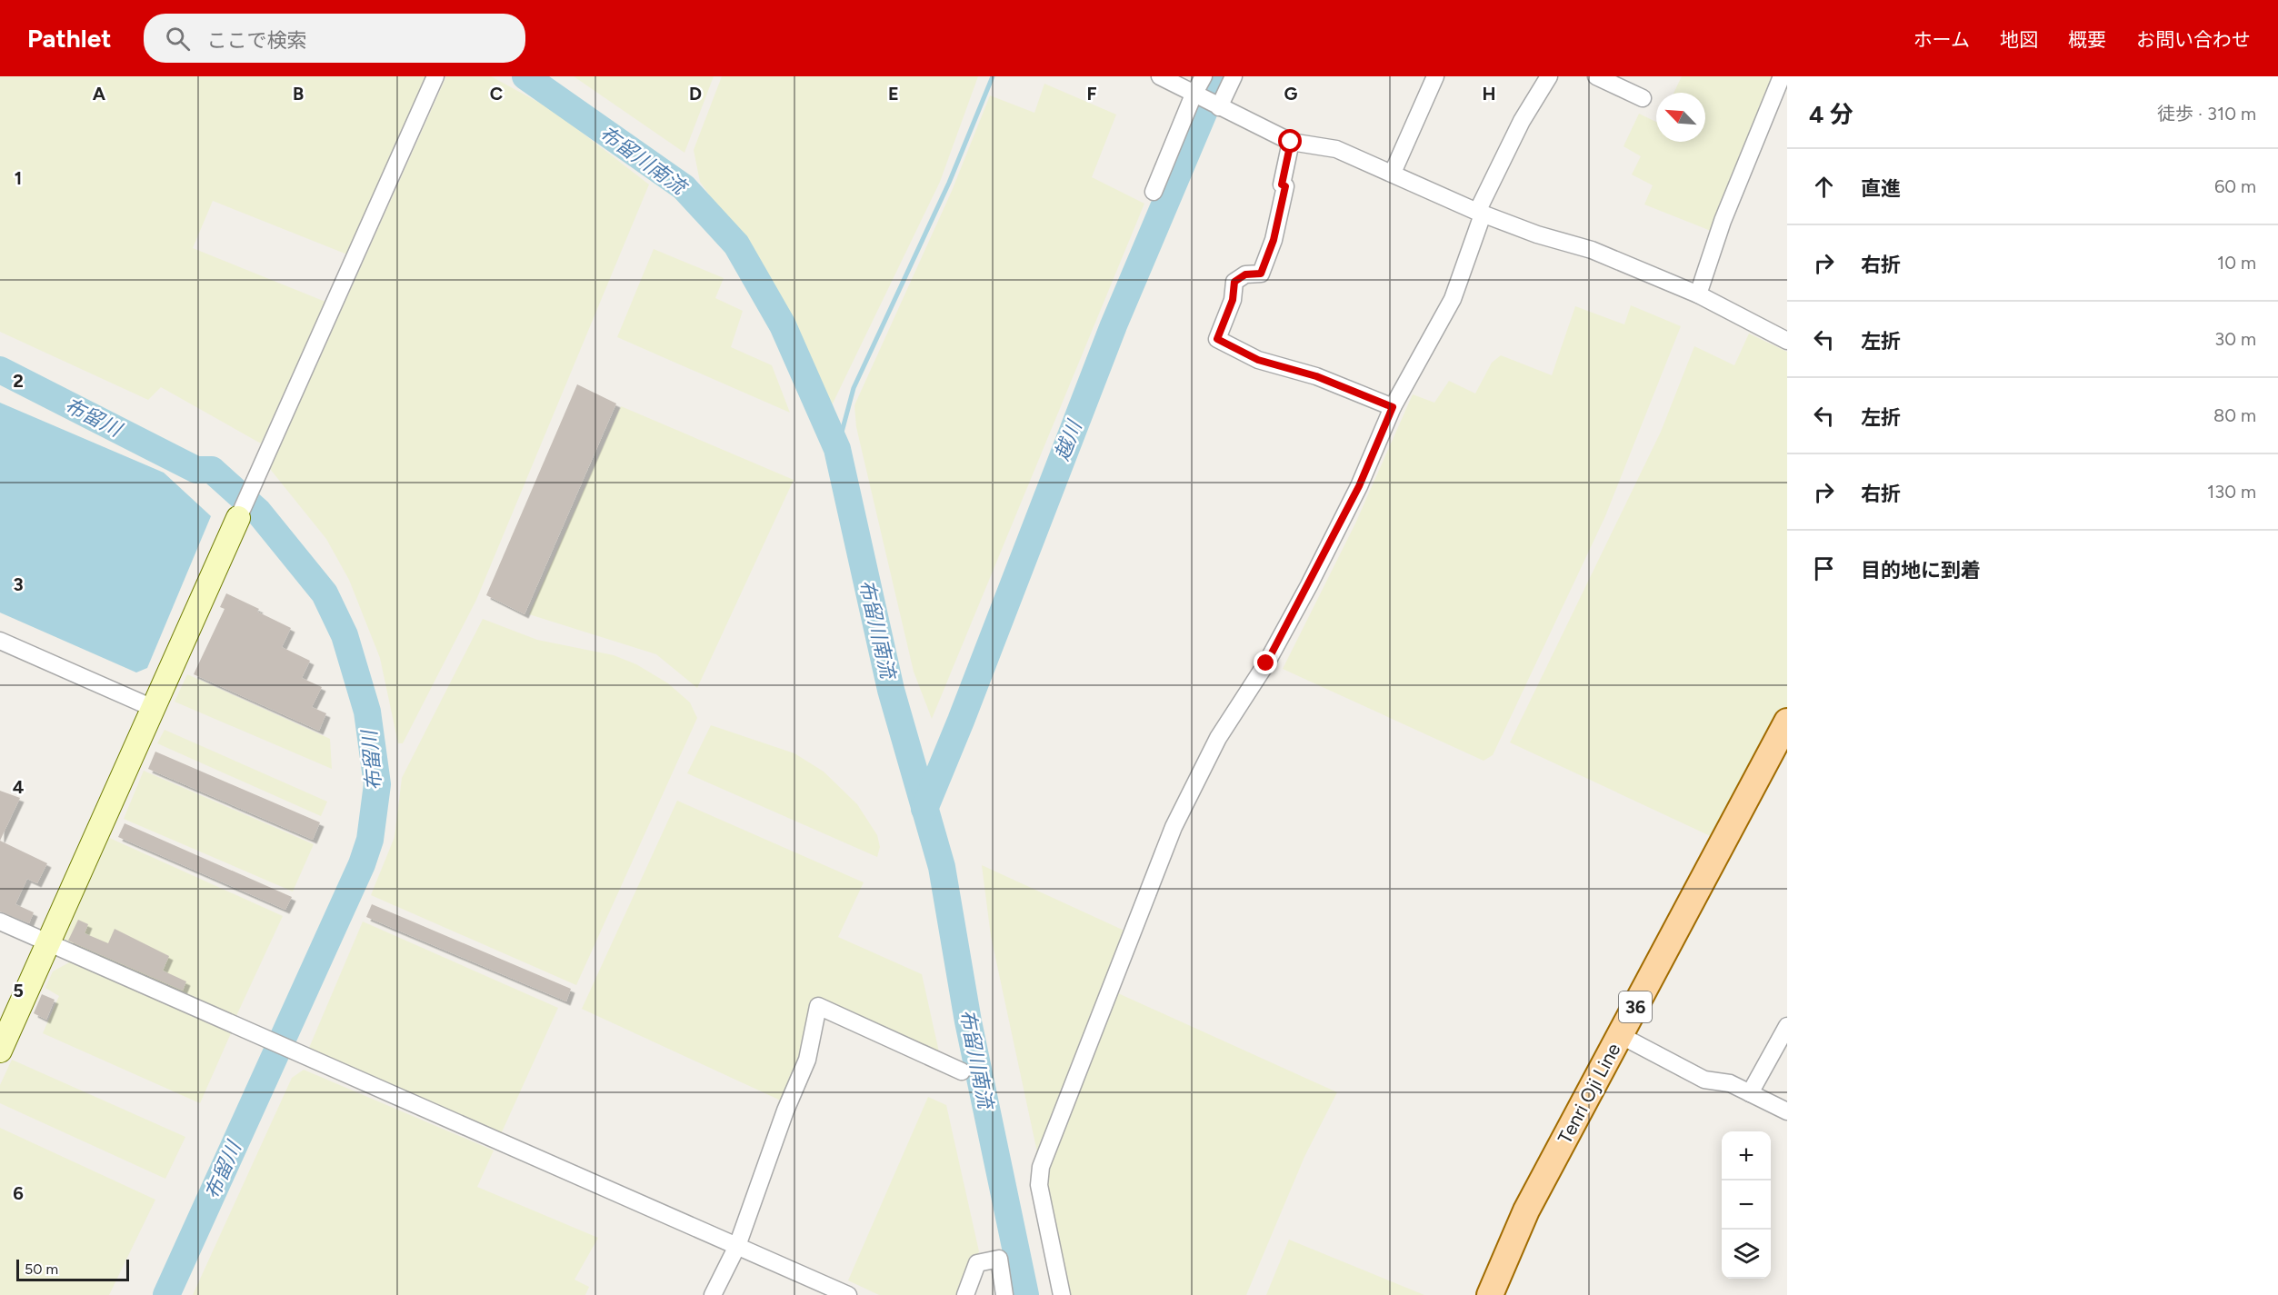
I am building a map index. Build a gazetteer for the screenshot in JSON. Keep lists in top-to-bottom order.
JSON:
{
  "streets": {
    "main road": ["36", "Tenri Oji Line"]
  },
  "water": ["布留川南流", "布留川", "越川"],
  "scale_bar": "50 m",
  "north": "top left",
  "page": {
    "header": "Pathlet",
    "search": "ここで検索",
    "nav": [
      "ホーム",
      "地図",
      "概要",
      "お問い合わせ"
    ],
    "heading": ["4 分", "徒歩 · 310 m"],
    "list": [
      ["直進", "60 m"],
      ["右折", "10 m"],
      ["左折", "30 m"],
      ["左折", "80 m"],
      ["右折", "130 m"],
      "目的地に到着"
    ],
    "map_buttons": ["+", "−"],
    "scale": "50 m"
  },
  "grid": {
    "columns": [
      "A",
      "B",
      "C",
      "D",
      "E",
      "F",
      "G",
      "H"
    ],
    "rows": [
      "1",
      "2",
      "3",
      "4",
      "5",
      "6"
    ]
  }
}
